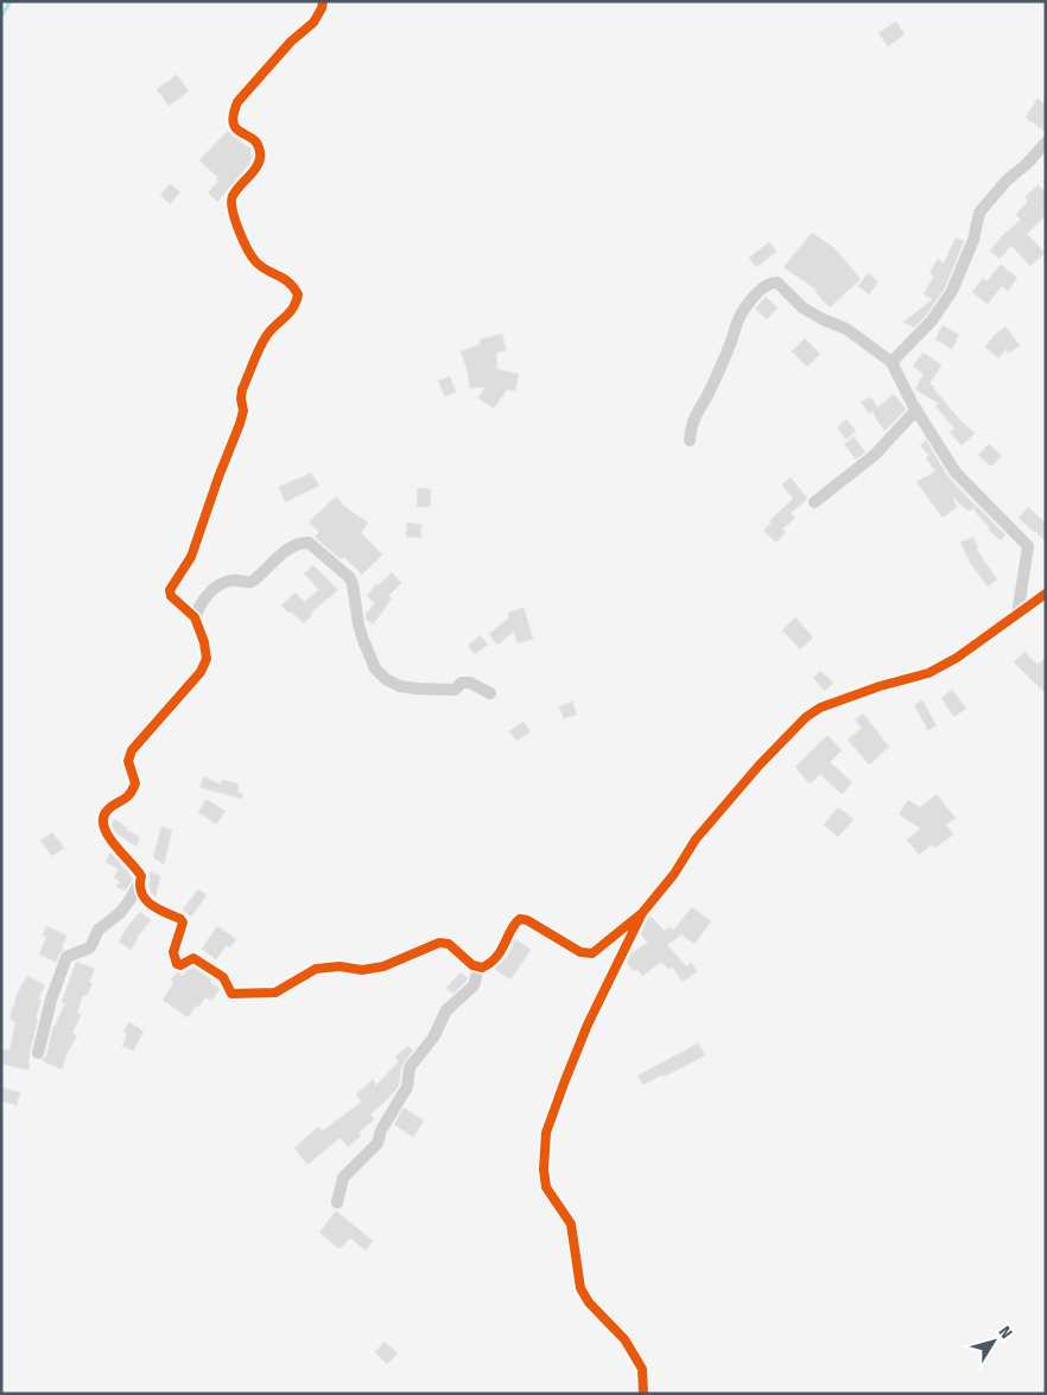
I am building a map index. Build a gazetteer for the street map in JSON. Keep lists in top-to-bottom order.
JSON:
{
  "north": "top right"
}
